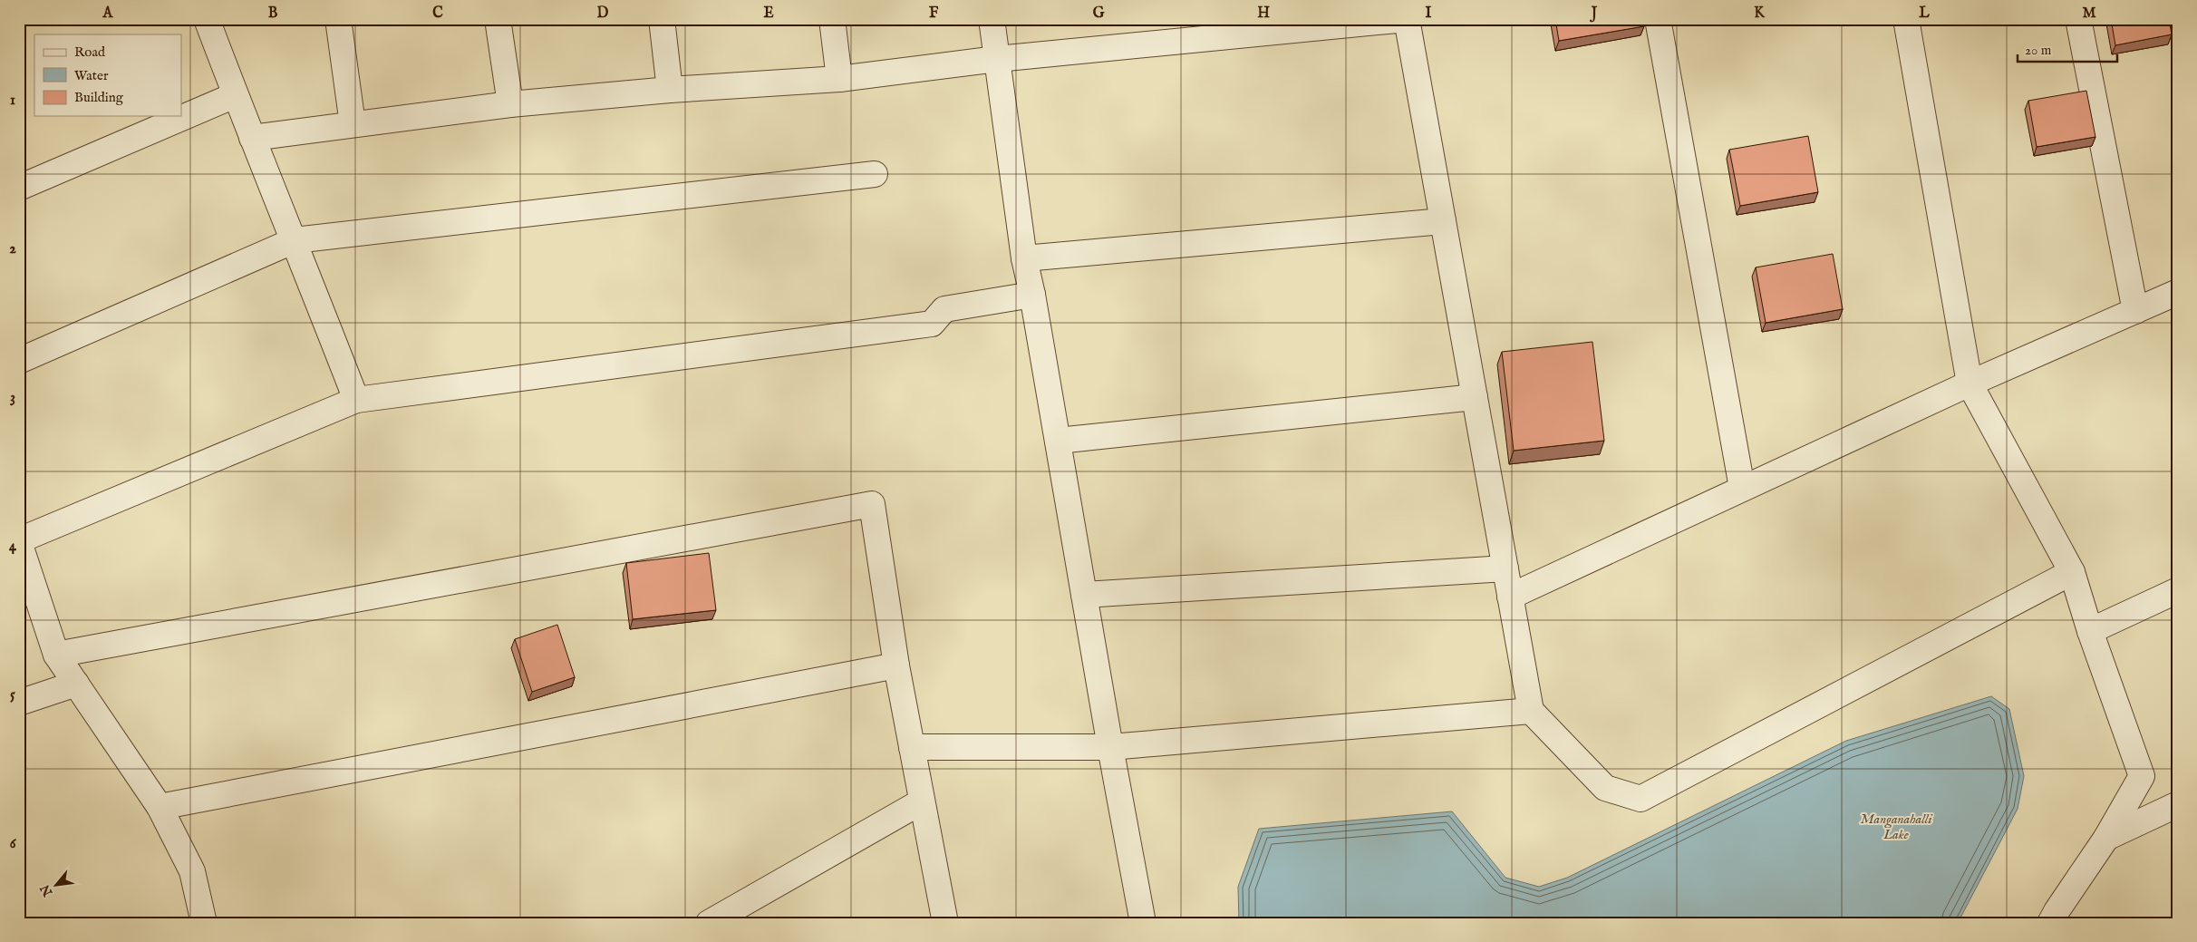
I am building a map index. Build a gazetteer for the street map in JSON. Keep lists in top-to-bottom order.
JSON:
{
  "water": ["Manganahalli Lake"],
  "legend": ["Road", "Water", "Building"],
  "scale_bar": "20 m",
  "north": "bottom left",
  "grid": {
    "columns": [
      "A",
      "B",
      "C",
      "D",
      "E",
      "F",
      "G",
      "H",
      "I",
      "J",
      "K",
      "L",
      "M"
    ],
    "rows": [
      "1",
      "2",
      "3",
      "4",
      "5",
      "6"
    ]
  }
}
